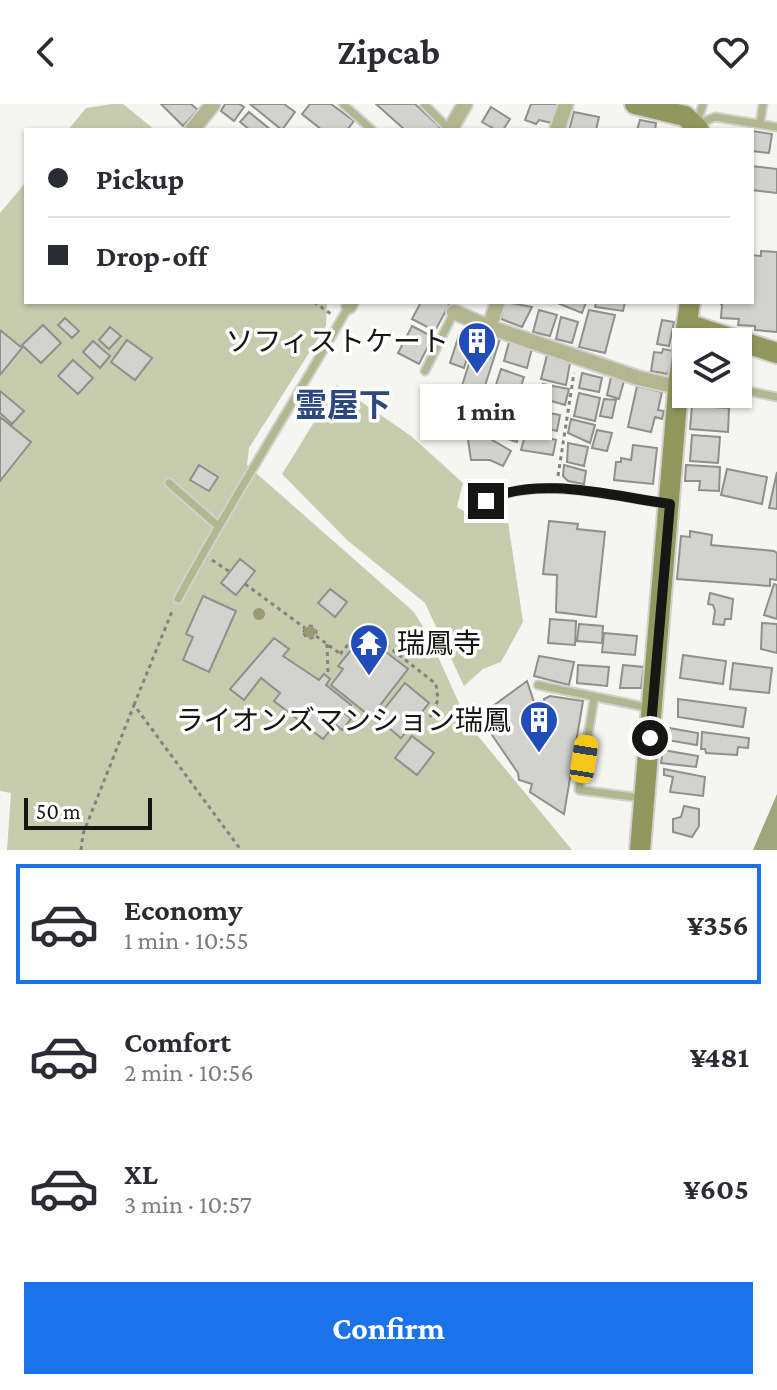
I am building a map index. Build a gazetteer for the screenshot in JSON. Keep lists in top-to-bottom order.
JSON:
{
  "districts": ["霊屋下"],
  "places": {
    "building": ["ソフィストケート", "ライオンズマンション瑞鳳"],
    "temple": ["瑞鳳寺"]
  },
  "scale_bar": "50 m",
  "page": {
    "header": "Zipcab",
    "banner": ["Pickup", "Drop-off"],
    "bubble": "1 min",
    "scale": "50 m",
    "list": [
      {
        "name": "Economy",
        "note": "1 min · 10:55",
        "value": "¥356"
      },
      {
        "name": "Comfort",
        "note": "2 min · 10:56",
        "value": "¥481"
      },
      {
        "name": "XL",
        "note": "3 min · 10:57",
        "value": "¥605"
      }
    ],
    "buttons": "Confirm"
  }
}
